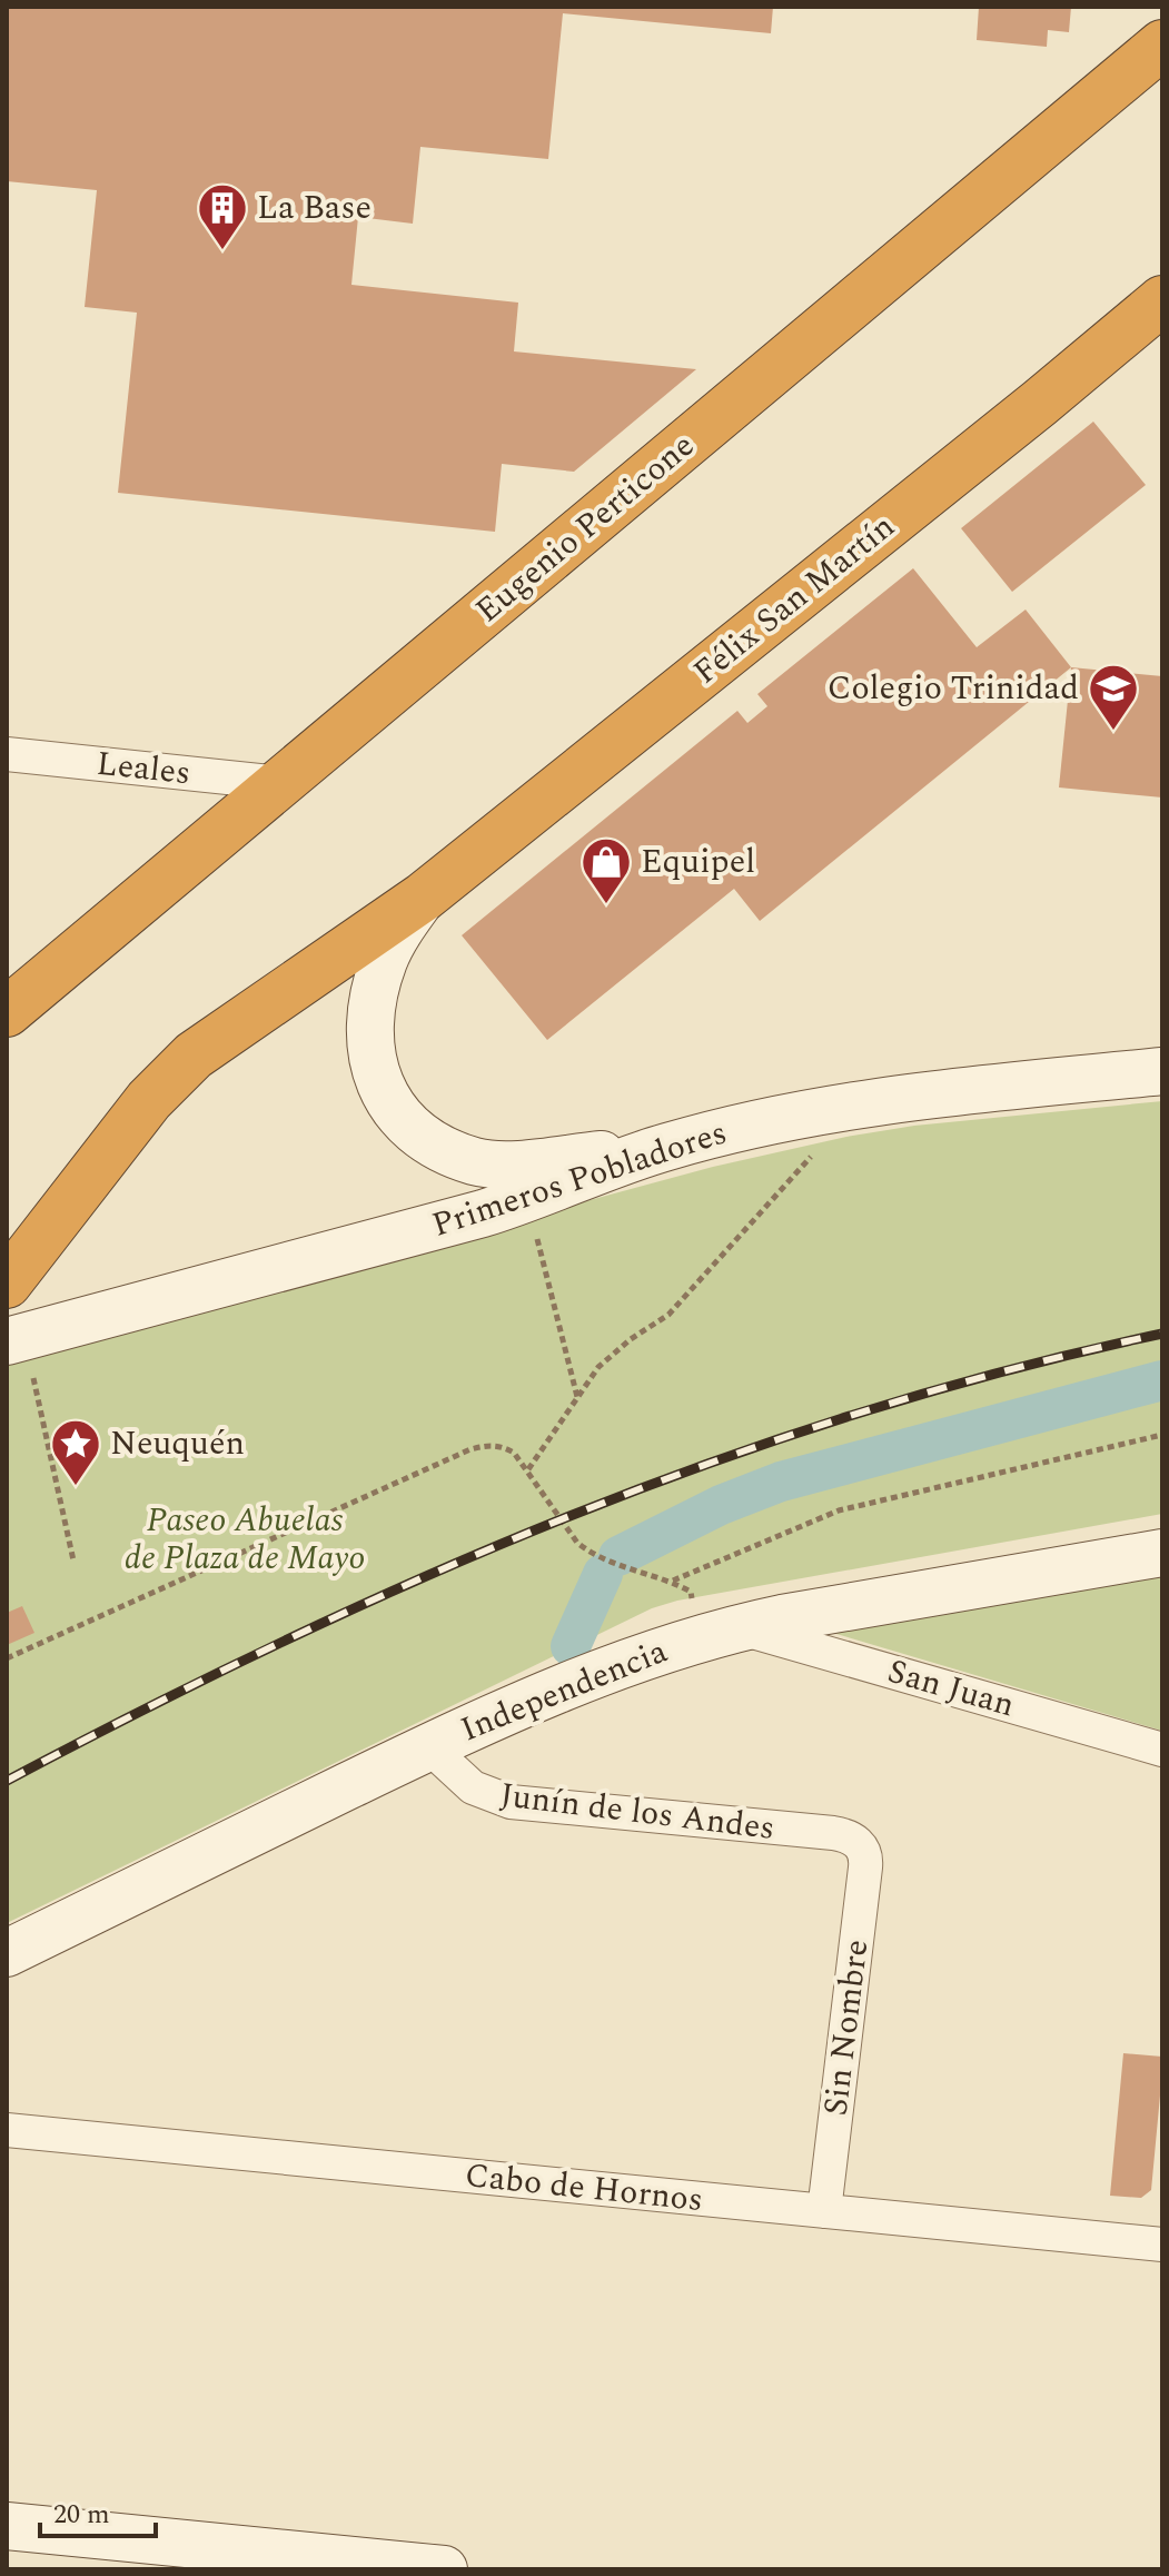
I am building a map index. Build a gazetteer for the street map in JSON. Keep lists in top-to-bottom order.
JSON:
{
  "streets": {
    "highway": ["Eugenio Perticone", "Félix San Martín"],
    "main road": ["Primeros Pobladores", "Independencia"],
    "street": [
      "Leales",
      "San Juan",
      "Junín de los Andes",
      "Sin Nombre",
      "Cabo de Hornos"
    ]
  },
  "crossings": [
    ["Eugenio Perticone", "Leales"],
    ["Félix San Martín", "Primeros Pobladores"],
    ["San Juan", "Independencia"],
    ["Independencia", "Junín de los Andes"],
    ["Junín de los Andes", "Sin Nombre"],
    ["Sin Nombre", "Cabo de Hornos"]
  ],
  "parks": ["Paseo Abuelas de Plaza de Mayo"],
  "places": {
    "building": ["La Base"],
    "school or university": ["Colegio Trinidad"],
    "shop": ["Equipel"],
    "place": ["Neuquén"]
  },
  "scale_bar": "20 m"
}
